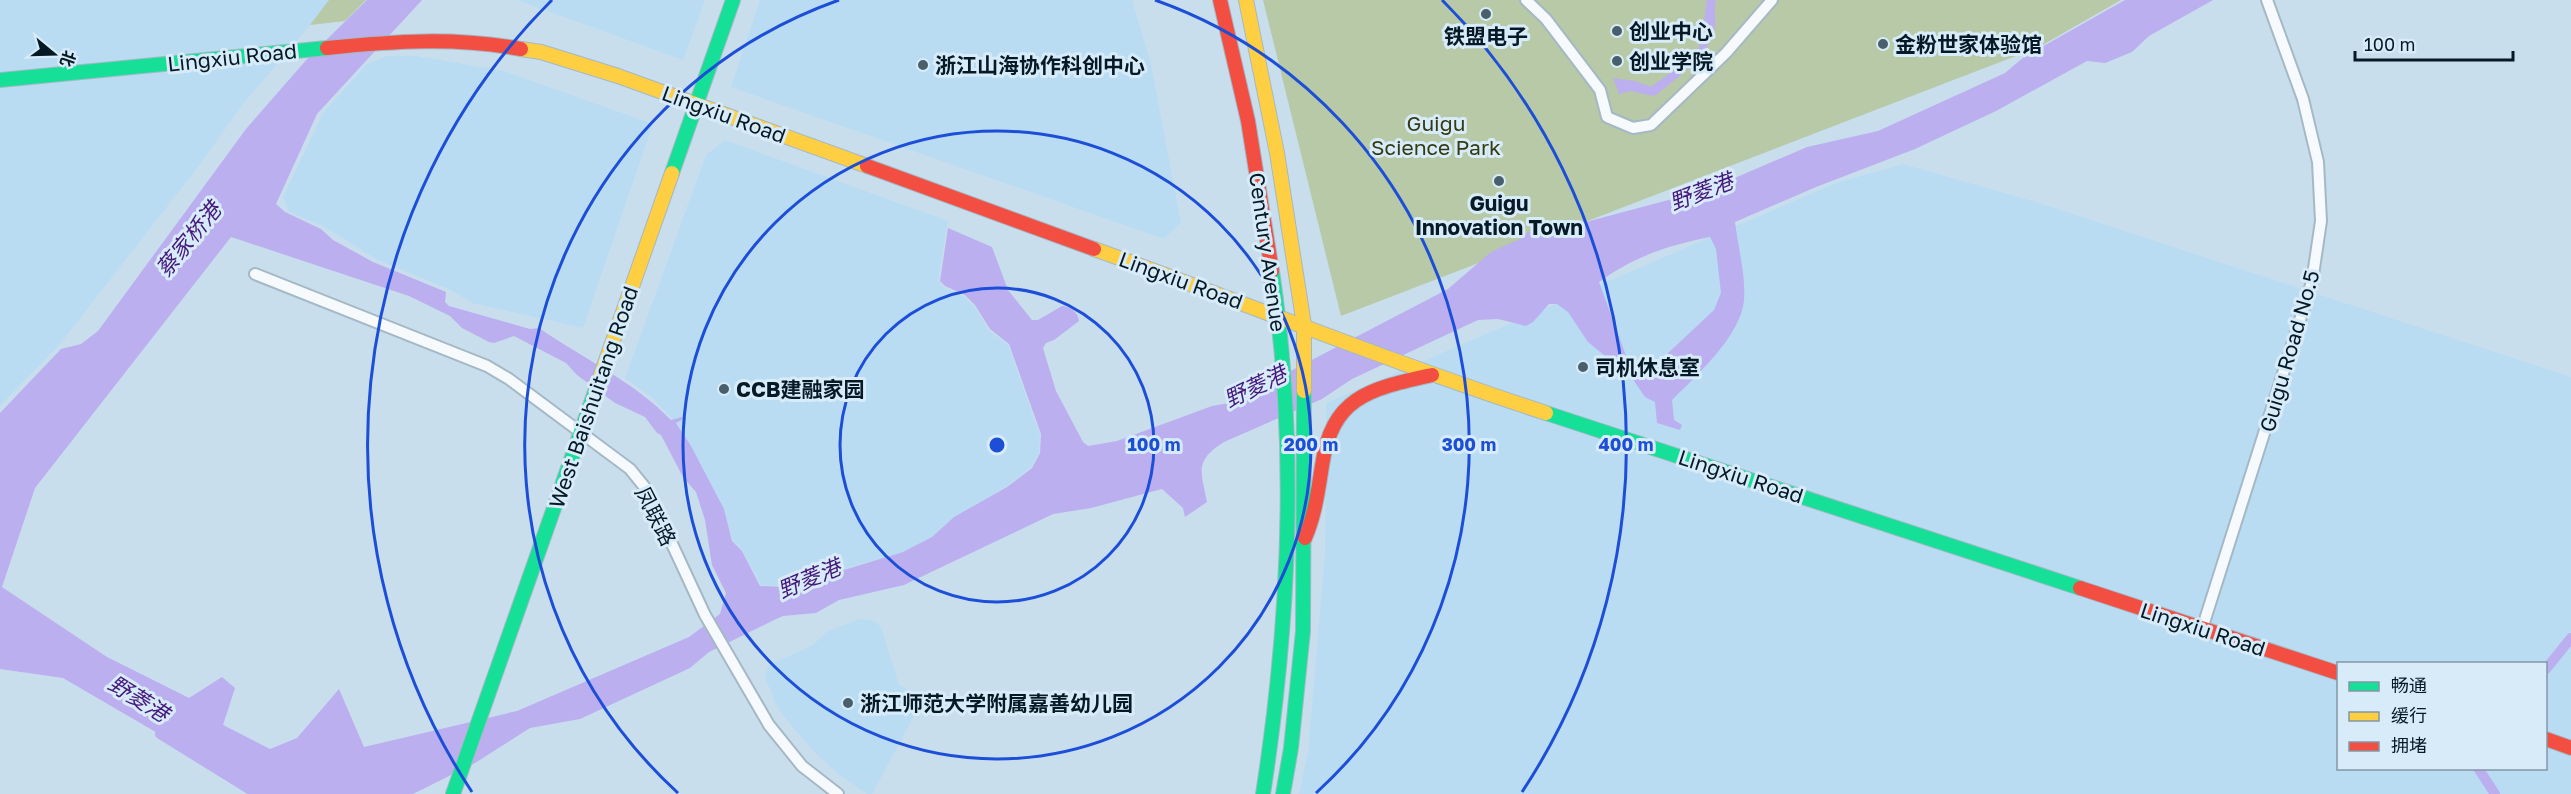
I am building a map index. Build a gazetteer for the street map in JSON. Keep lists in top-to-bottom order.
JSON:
{
  "streets": {
    "street": [
      "Lingxiu Road",
      "Century Avenue",
      "Guigu Road No.5",
      "West Baishuitang Road",
      "凤联路"
    ]
  },
  "crossings": [
    ["Lingxiu Road", "Century Avenue"],
    ["Lingxiu Road", "Guigu Road No.5"],
    ["Lingxiu Road", "West Baishuitang Road"],
    ["West Baishuitang Road", "凤联路"]
  ],
  "water": ["野菱港", "蔡家桥港"],
  "parks": ["Guigu Science Park"],
  "places": [
    "铁盟电子",
    "创业中心",
    "金粉世家体验馆",
    "创业学院",
    "浙江山海协作科创中心",
    "Guigu Innovation Town",
    "司机休息室",
    "CCB建融家园",
    "浙江师范大学附属嘉善幼儿园"
  ],
  "legend": ["畅通", "缓行", "拥堵"],
  "scale_bar": "100 m",
  "north": "right",
  "rings": [
    "100 m",
    "200 m",
    "300 m",
    "400 m"
  ]
}
